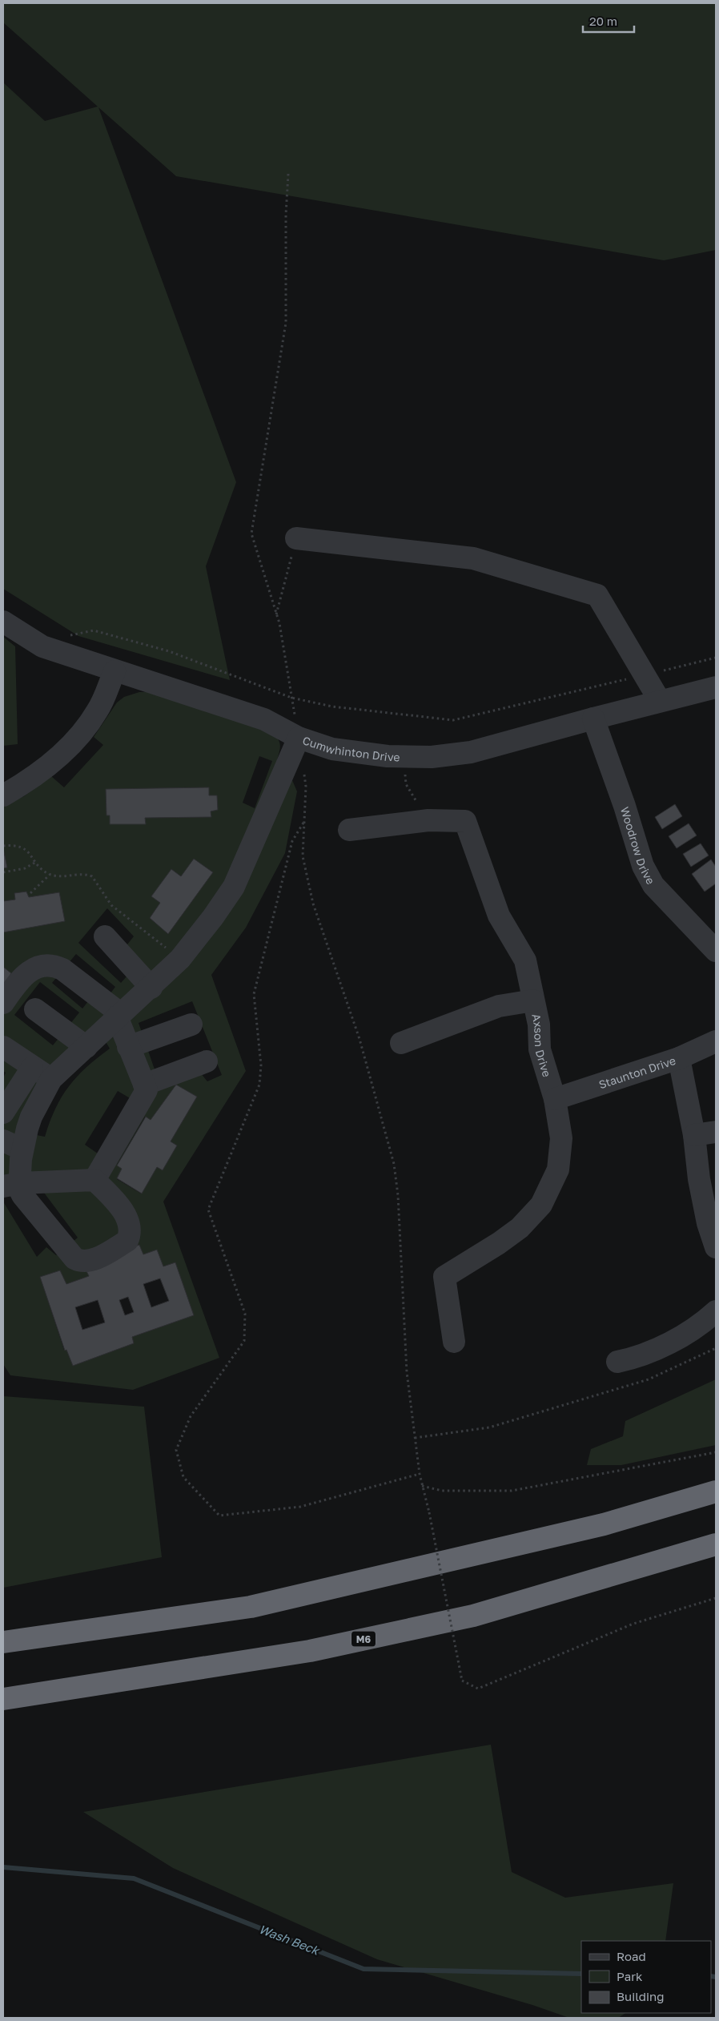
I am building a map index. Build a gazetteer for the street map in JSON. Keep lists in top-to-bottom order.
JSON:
{
  "streets": {
    "highway": ["M6"],
    "street": [
      "Cumwhinton Drive",
      "Woodrow Drive",
      "Axson Drive",
      "Staunton Drive"
    ]
  },
  "crossings": [
    ["Cumwhinton Drive", "Woodrow Drive"],
    ["Axson Drive", "Staunton Drive"]
  ],
  "water": ["Wash Beck"],
  "legend": ["Road", "Park", "Building"],
  "scale_bar": "20 m"
}
